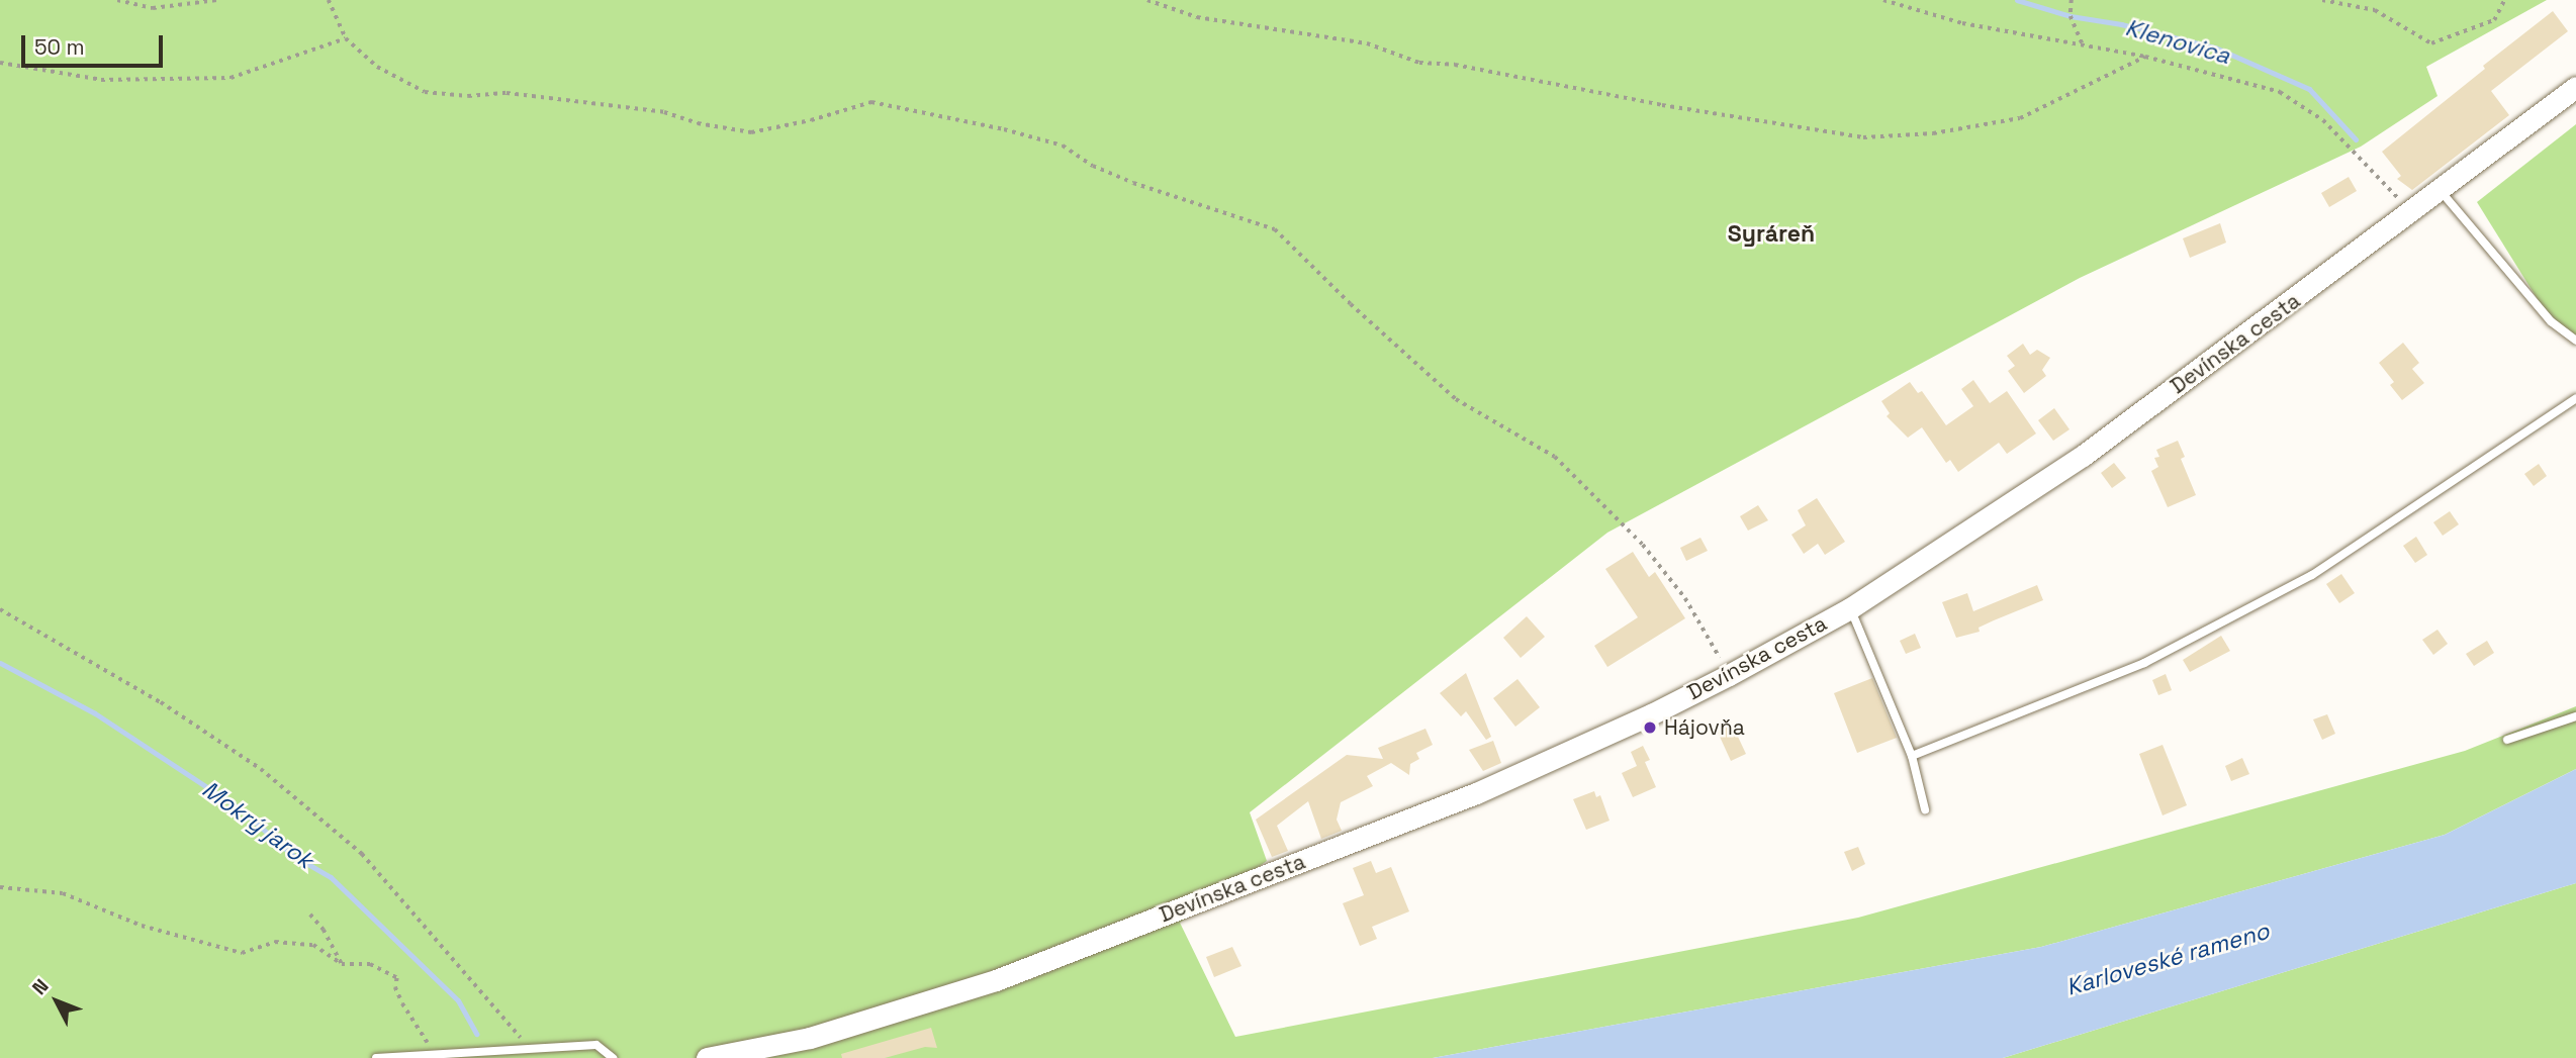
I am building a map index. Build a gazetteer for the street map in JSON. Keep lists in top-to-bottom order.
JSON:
{
  "streets": {
    "street": ["Devínska cesta"]
  },
  "districts": ["Syráreň"],
  "water": ["Klenovica", "Mokrý jarok", "Karloveské rameno"],
  "places": ["Hájovňa"],
  "scale_bar": "50 m",
  "north": "top left"
}
